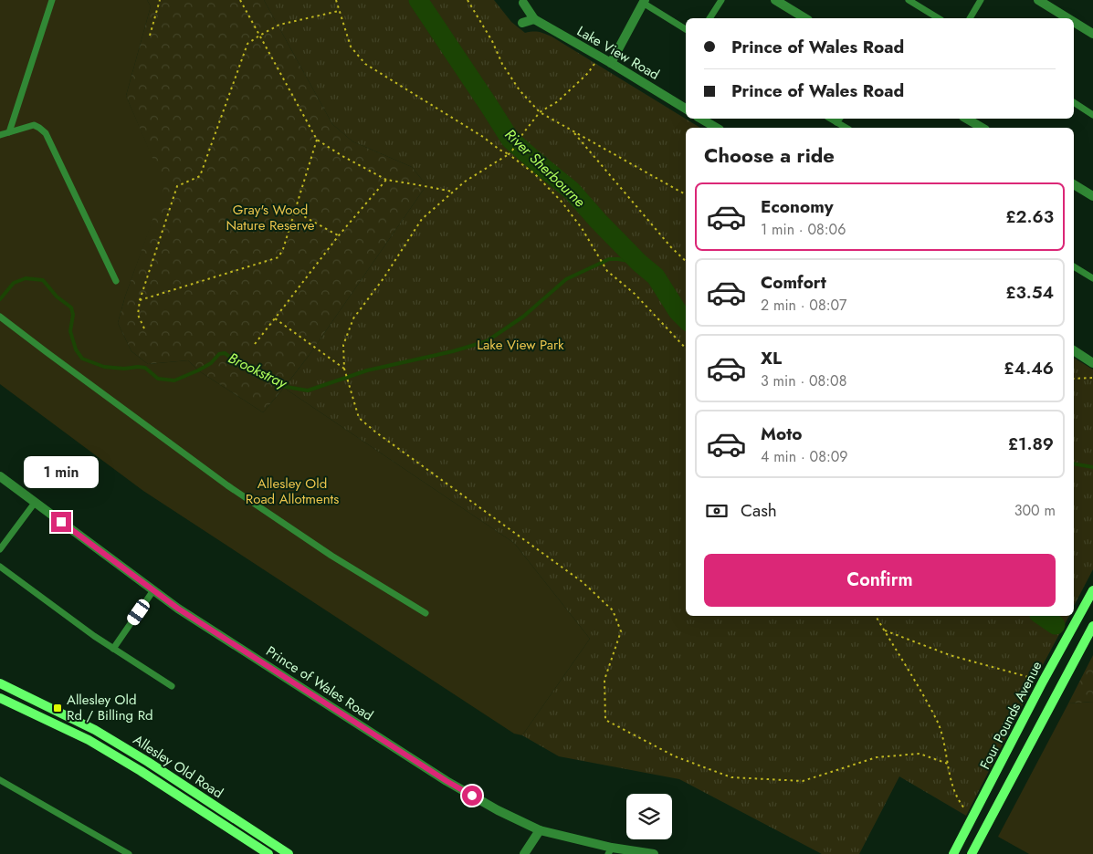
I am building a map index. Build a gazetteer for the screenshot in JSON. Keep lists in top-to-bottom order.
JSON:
{
  "streets": {
    "main road": ["Four Pounds Avenue", "Allesley Old Road"],
    "street": ["Lake View Road", "Prince of Wales Road"]
  },
  "water": ["River Sherbourne", "Brookstray"],
  "parks": ["Gray's Wood Nature Reserve", "Lake View Park", "Allesley Old Road Allotments"],
  "places": {
    "transit": ["Allesley Old Rd / Billing Rd"]
  },
  "page": {
    "banner": ["Prince of Wales Road", "Prince of Wales Road"],
    "heading": "Choose a ride",
    "list": [
      {
        "name": "Economy",
        "note": "1 min · 08:06",
        "value": "£2.63"
      },
      {
        "name": "Comfort",
        "note": "2 min · 08:07",
        "value": "£3.54"
      },
      {
        "name": "XL",
        "note": "3 min · 08:08",
        "value": "£4.46"
      },
      {
        "name": "Moto",
        "note": "4 min · 08:09",
        "value": "£1.89"
      }
    ],
    "bubble": "1 min",
    "pay": ["Cash", "300 m"],
    "buttons": "Confirm"
  }
}
